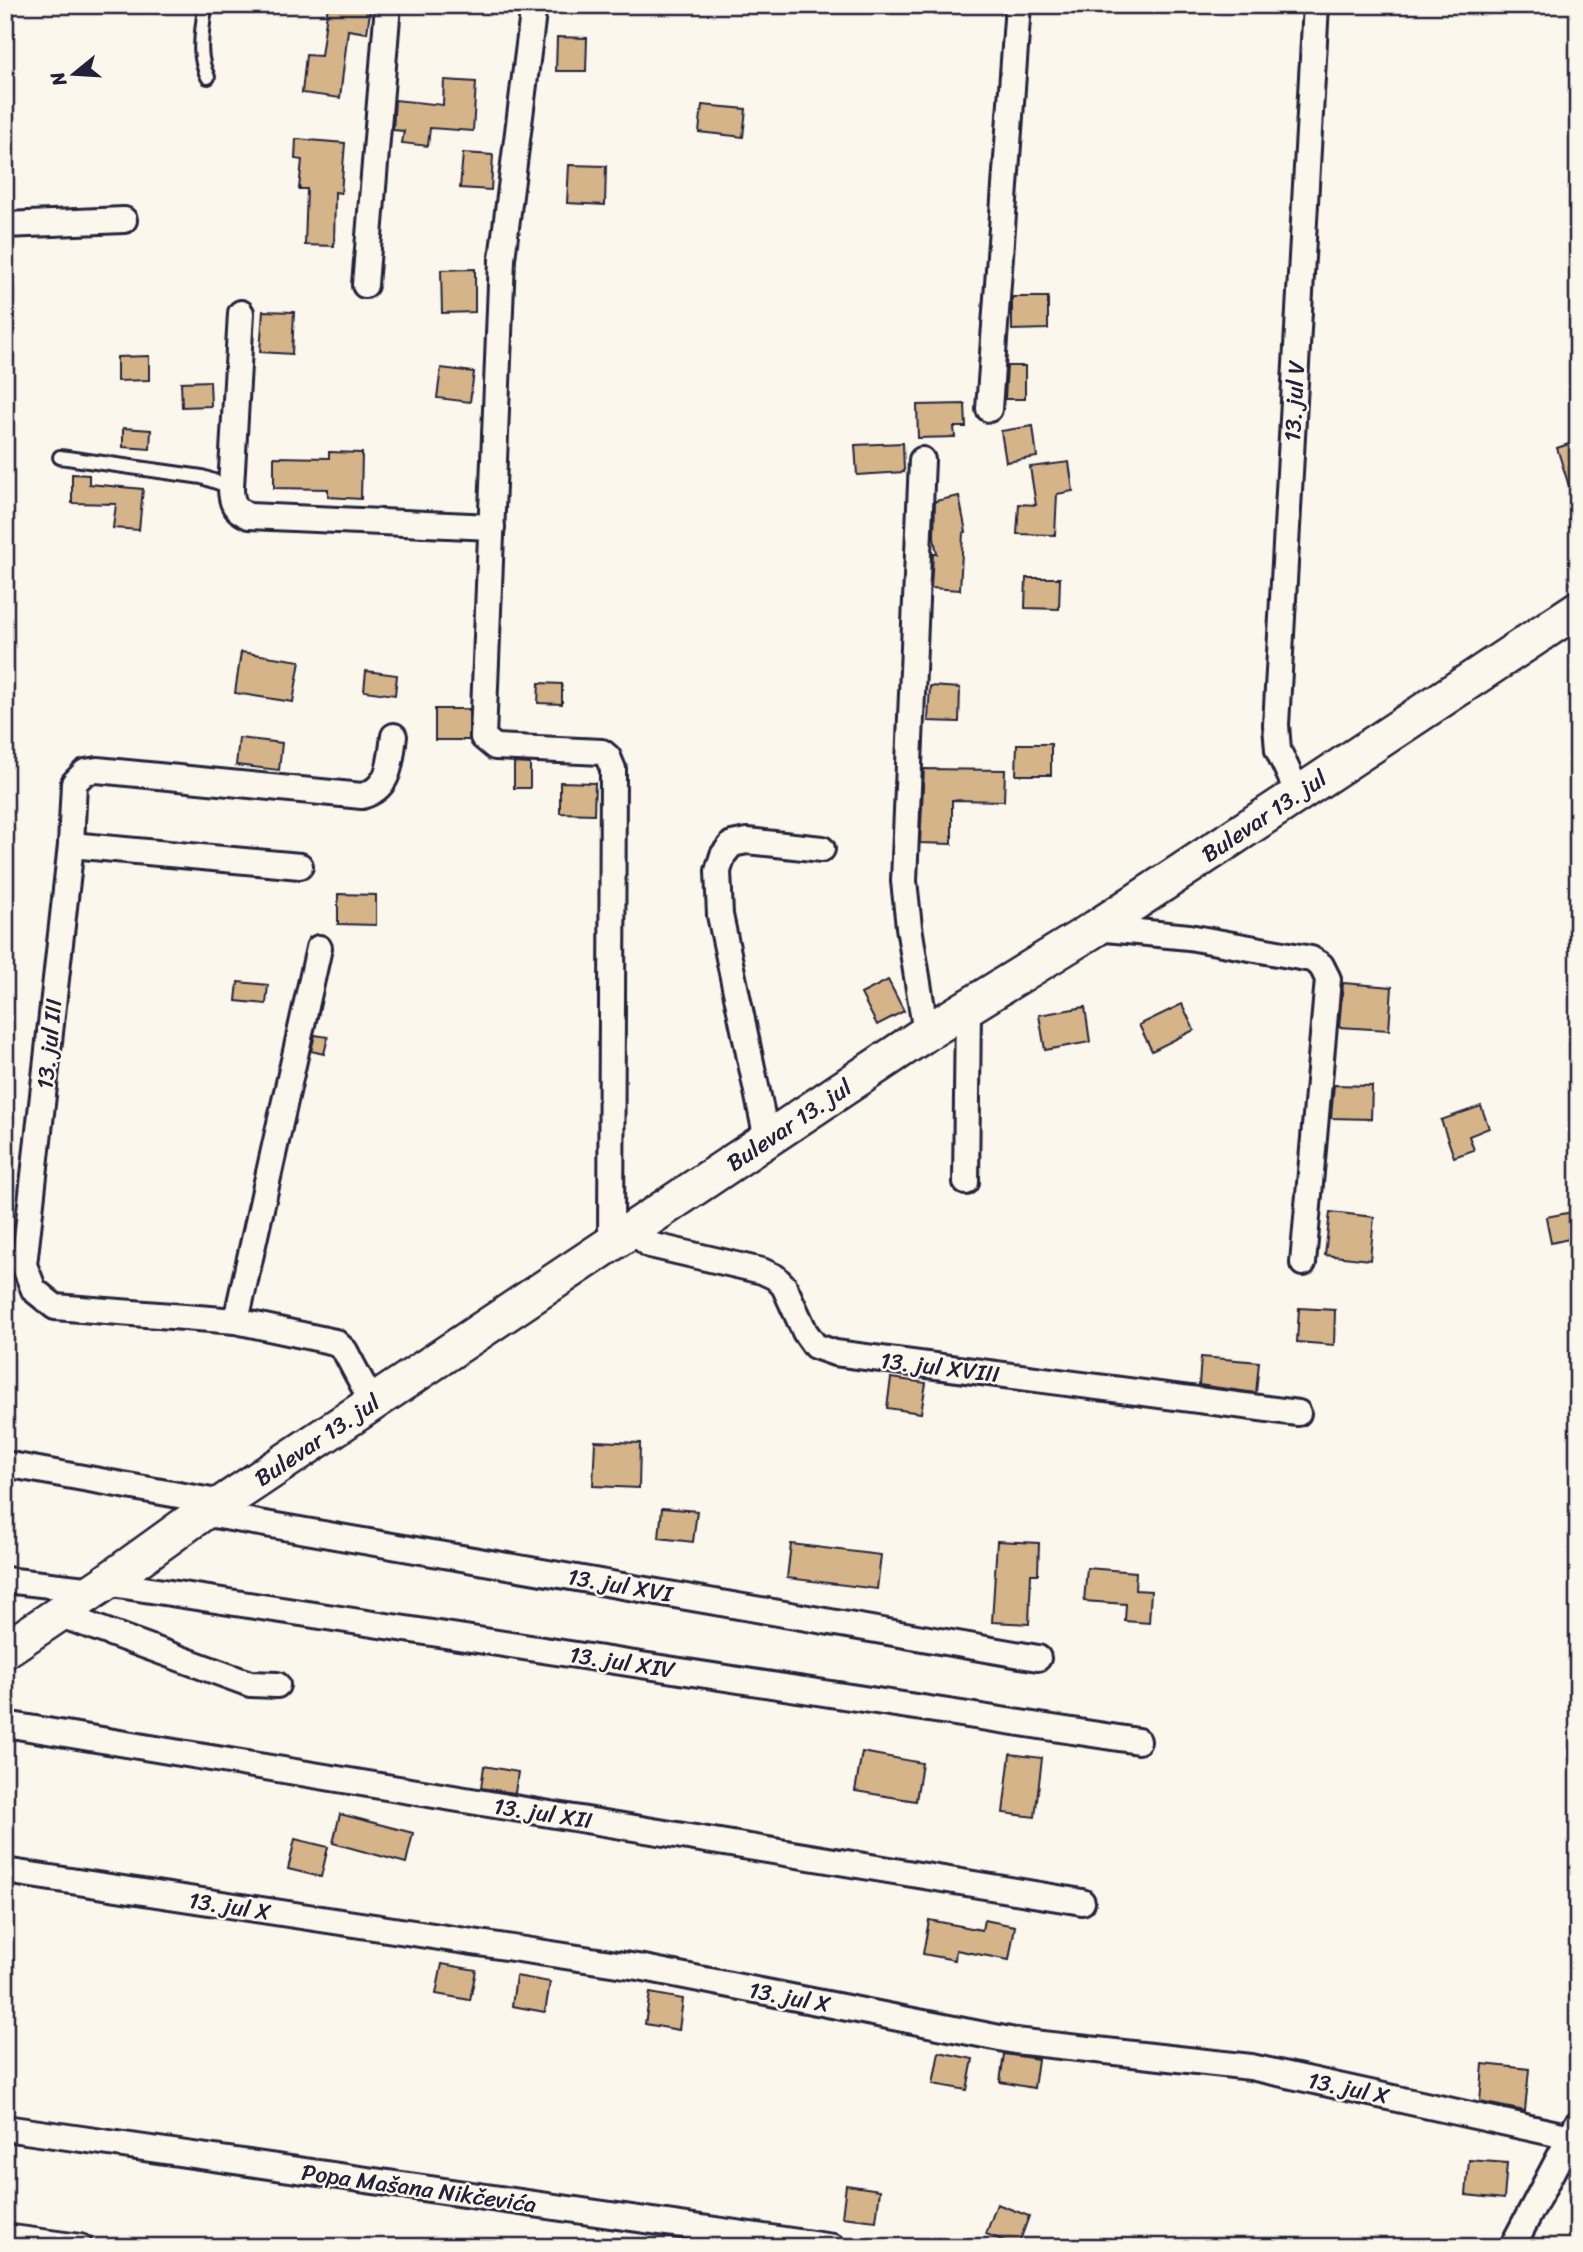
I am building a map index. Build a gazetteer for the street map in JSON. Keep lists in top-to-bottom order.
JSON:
{
  "streets": {
    "street": [
      "13. jul V",
      "Bulevar 13. jul",
      "13. jul III",
      "13. jul XVIII",
      "13. jul XVI",
      "13. jul XIV",
      "13. jul XII",
      "13. jul X",
      "Popa Mašana Nikčevića"
    ]
  },
  "crossings": [
    ["13. jul V", "Bulevar 13. jul"],
    ["Bulevar 13. jul", "13. jul III"],
    ["Bulevar 13. jul", "13. jul XVIII"],
    ["Bulevar 13. jul", "13. jul XVI"],
    ["Bulevar 13. jul", "13. jul XIV"]
  ],
  "north": "left"
}
